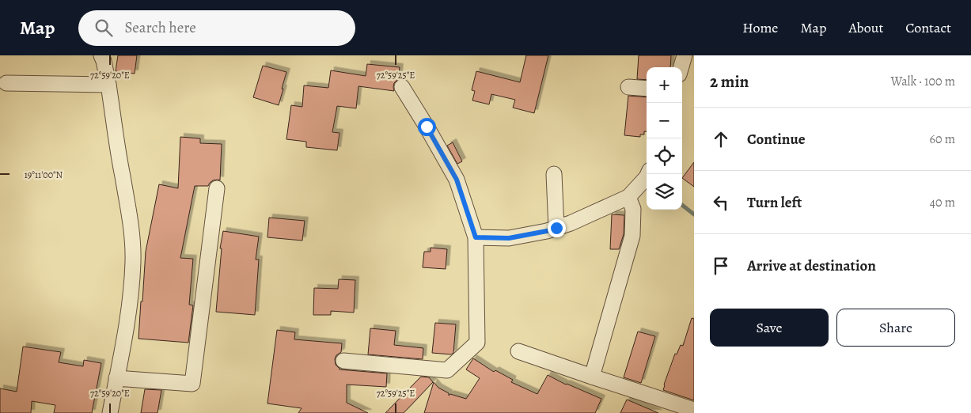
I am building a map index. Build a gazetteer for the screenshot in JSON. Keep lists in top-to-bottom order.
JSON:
{
  "page": {
    "header": "Map",
    "search": "Search here",
    "nav": [
      "Home",
      "Map",
      "About",
      "Contact"
    ],
    "heading": ["2 min", "Walk · 100 m"],
    "map_buttons": ["+", "−"],
    "list": [
      ["Continue", "60 m"],
      ["Turn left", "40 m"],
      "Arrive at destination"
    ],
    "buttons": ["Save", "Share"]
  },
  "coordinates": ["72°59'20\"E", "72°59'25\"E", "19°11'00\"N"]
}
